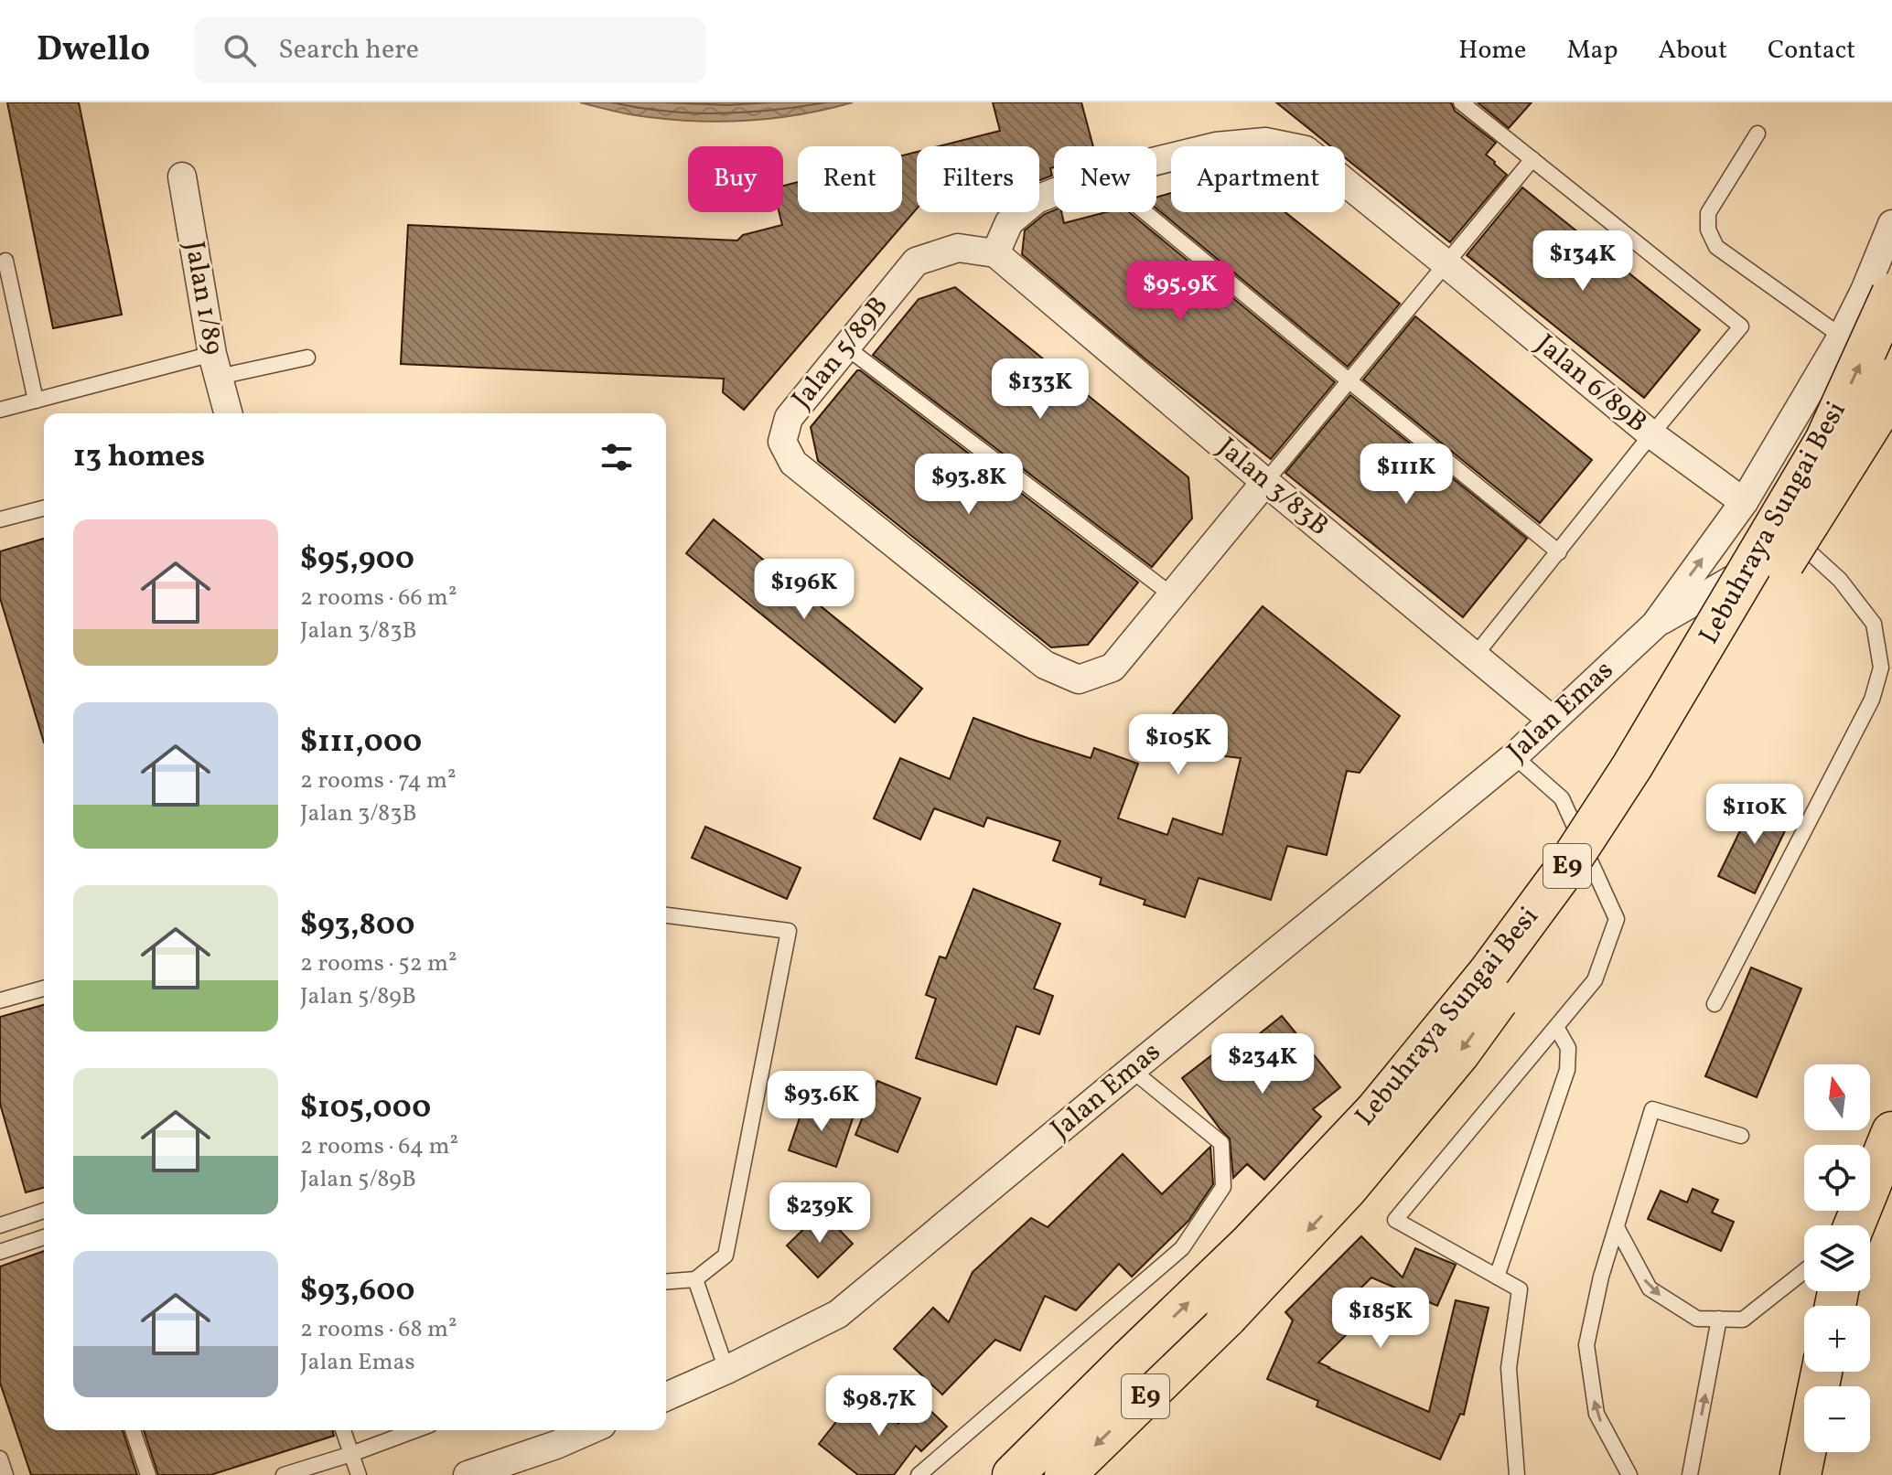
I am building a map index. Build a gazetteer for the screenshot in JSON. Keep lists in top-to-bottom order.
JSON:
{
  "streets": {
    "highway": ["Lebuhraya Sungai Besi", "E9"],
    "street": [
      "Jalan 1/89",
      "Jalan 5/89B",
      "Jalan 6/89B",
      "Jalan 3/83B",
      "Jalan Emas"
    ]
  },
  "crossings": [
    ["Jalan 5/89B", "Jalan 3/83B"],
    ["Jalan 6/89B", "Jalan Emas"],
    ["Jalan 3/83B", "Jalan Emas"]
  ],
  "north": "top",
  "page": {
    "header": "Dwello",
    "search": "Search here",
    "nav": [
      "Home",
      "Map",
      "About",
      "Contact"
    ],
    "chip": [
      "Buy",
      "Rent",
      "Filters",
      "New",
      "Apartment"
    ],
    "price": [
      "$134K",
      "$95.9K",
      "$133K",
      "$111K",
      "$93.8K",
      "$196K",
      "$105K",
      "$110K",
      "$234K",
      "$93.6K",
      "$239K",
      "$185K",
      "$98.7K"
    ],
    "heading": "13 homes",
    "list": [
      {
        "name": "$95,900",
        "note": "2 rooms · 66 m² · Jalan 3/83B"
      },
      {
        "name": "$111,000",
        "note": "2 rooms · 74 m² · Jalan 3/83B"
      },
      {
        "name": "$93,800",
        "note": "2 rooms · 52 m² · Jalan 5/89B"
      },
      {
        "name": "$105,000",
        "note": "2 rooms · 64 m² · Jalan 5/89B"
      },
      {
        "name": "$93,600",
        "note": "2 rooms · 68 m² · Jalan Emas"
      }
    ],
    "map_buttons": ["+", "−"]
  }
}
